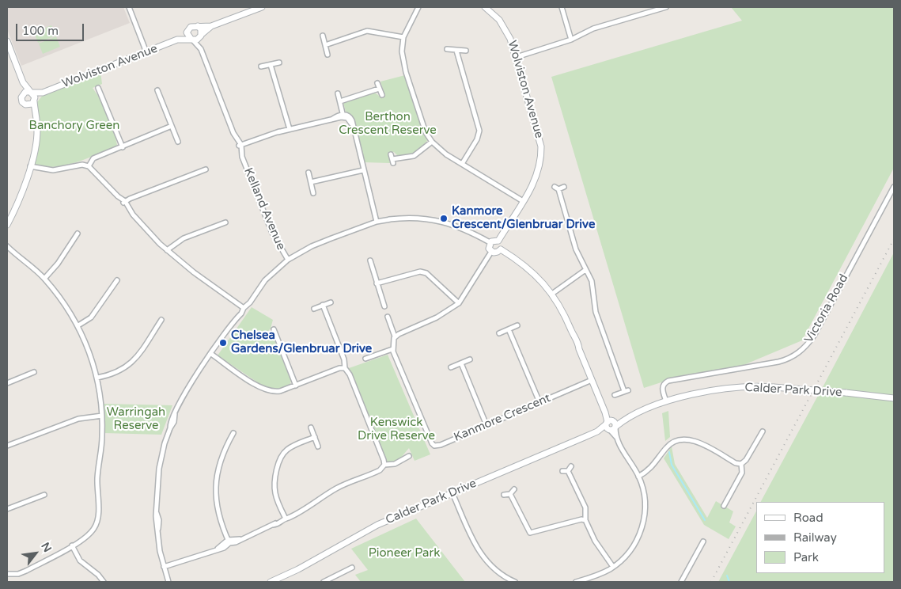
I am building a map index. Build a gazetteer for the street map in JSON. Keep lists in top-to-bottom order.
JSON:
{
  "streets": {
    "street": [
      "Wolviston Avenue",
      "Kelland Avenue",
      "Victoria Road",
      "Calder Park Drive",
      "Kanmore Crescent"
    ]
  },
  "crossings": [
    ["Wolviston Avenue", "Kelland Avenue"],
    ["Victoria Road", "Calder Park Drive"]
  ],
  "parks": [
    "Berthon Crescent Reserve",
    "Banchory Green",
    "Warringah Reserve",
    "Kenswick Drive Reserve",
    "Pioneer Park"
  ],
  "places": ["Kanmore Crescent/Glenbruar Drive", "Chelsea Gardens/Glenbruar Drive"],
  "legend": ["Road", "Railway", "Park"],
  "scale_bar": "100 m",
  "north": "top right"
}
